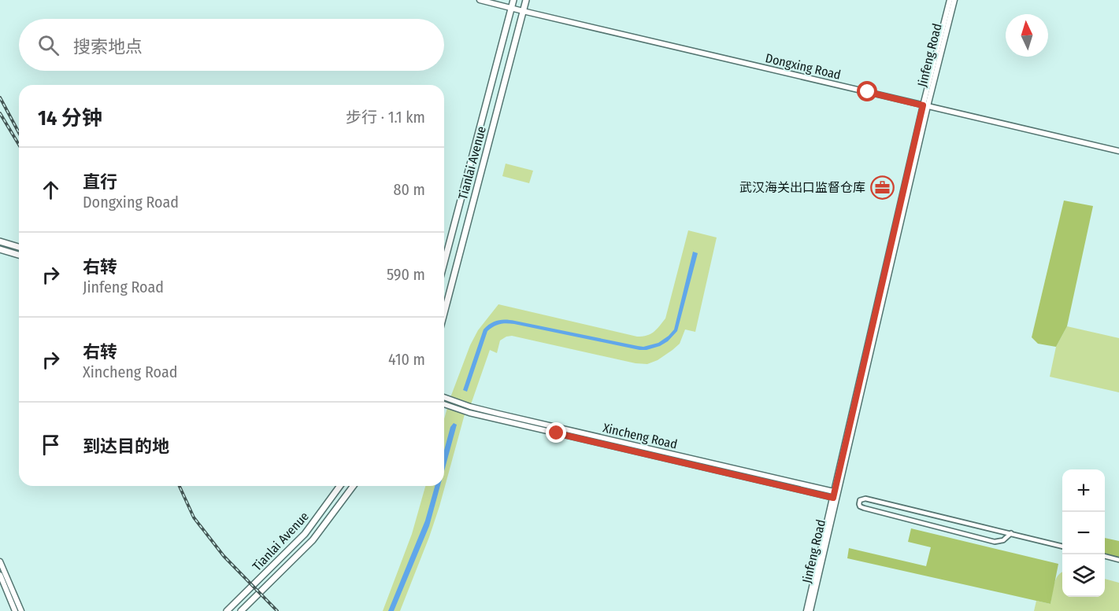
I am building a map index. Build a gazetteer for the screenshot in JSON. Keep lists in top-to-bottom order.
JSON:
{
  "streets": {
    "main road": ["Tianlai Avenue"],
    "street": ["Jinfeng Road", "Dongxing Road", "Xincheng Road"]
  },
  "crossings": [
    ["Jinfeng Road", "Dongxing Road"],
    ["Jinfeng Road", "Xincheng Road"],
    ["Dongxing Road", "Tianlai Avenue"]
  ],
  "places": {
    "office": ["武汉海关出口监督仓库"]
  },
  "north": "top",
  "page": {
    "search": "搜索地点",
    "heading": ["14 分钟", "步行 · 1.1 km"],
    "list": [
      ["直行", "Dongxing Road", "80 m"],
      ["右转", "Jinfeng Road", "590 m"],
      ["右转", "Xincheng Road", "410 m"],
      "到达目的地"
    ],
    "map_buttons": ["+", "−"]
  }
}
